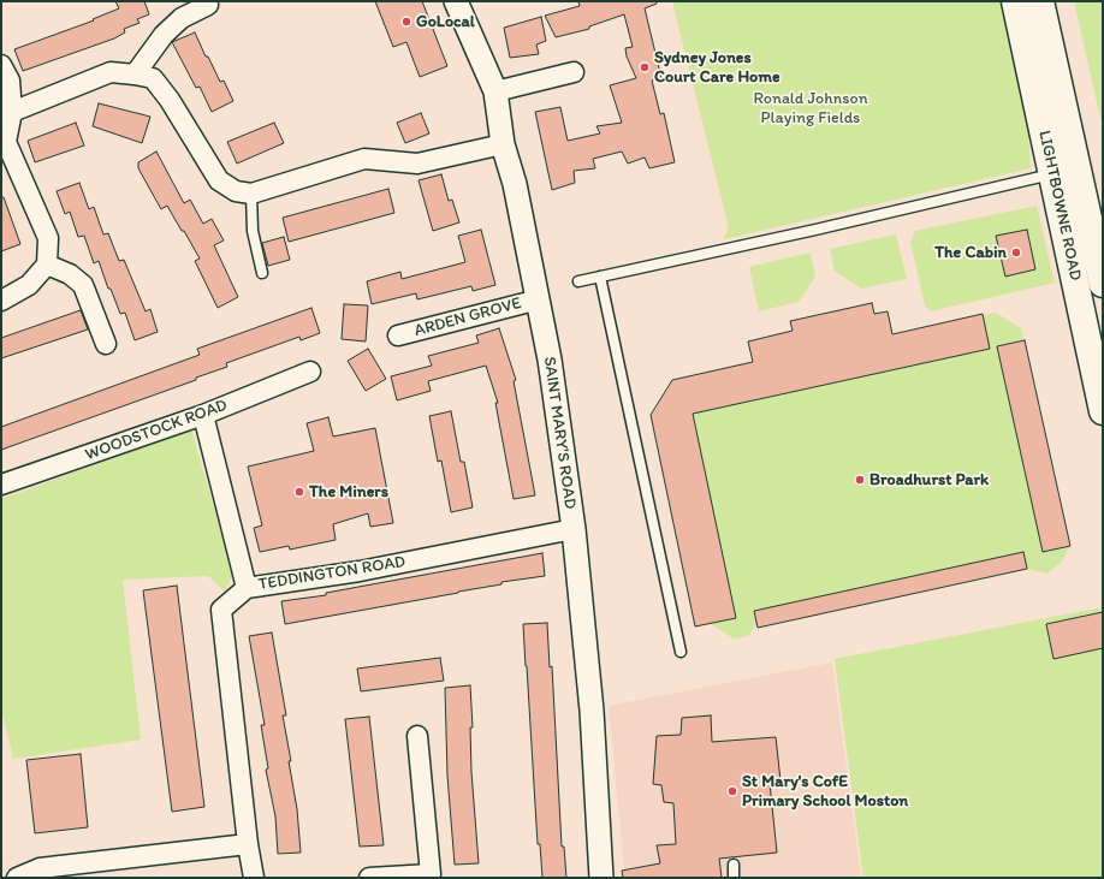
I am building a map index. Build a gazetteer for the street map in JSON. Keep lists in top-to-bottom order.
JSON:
{
  "streets": {
    "main road": ["LIGHTBOWNE ROAD"],
    "street": [
      "ARDEN GROVE",
      "WOODSTOCK ROAD",
      "SAINT MARY'S ROAD",
      "TEDDINGTON ROAD"
    ]
  },
  "crossings": [
    ["ARDEN GROVE", "SAINT MARY'S ROAD"],
    ["SAINT MARY'S ROAD", "TEDDINGTON ROAD"]
  ],
  "parks": ["Ronald Johnson Playing Fields"],
  "places": [
    "GoLocal",
    "Sydney Jones Court Care Home",
    "The Cabin",
    "Broadhurst Park",
    "The Miners",
    "St Mary's CofE Primary School Moston"
  ]
}
